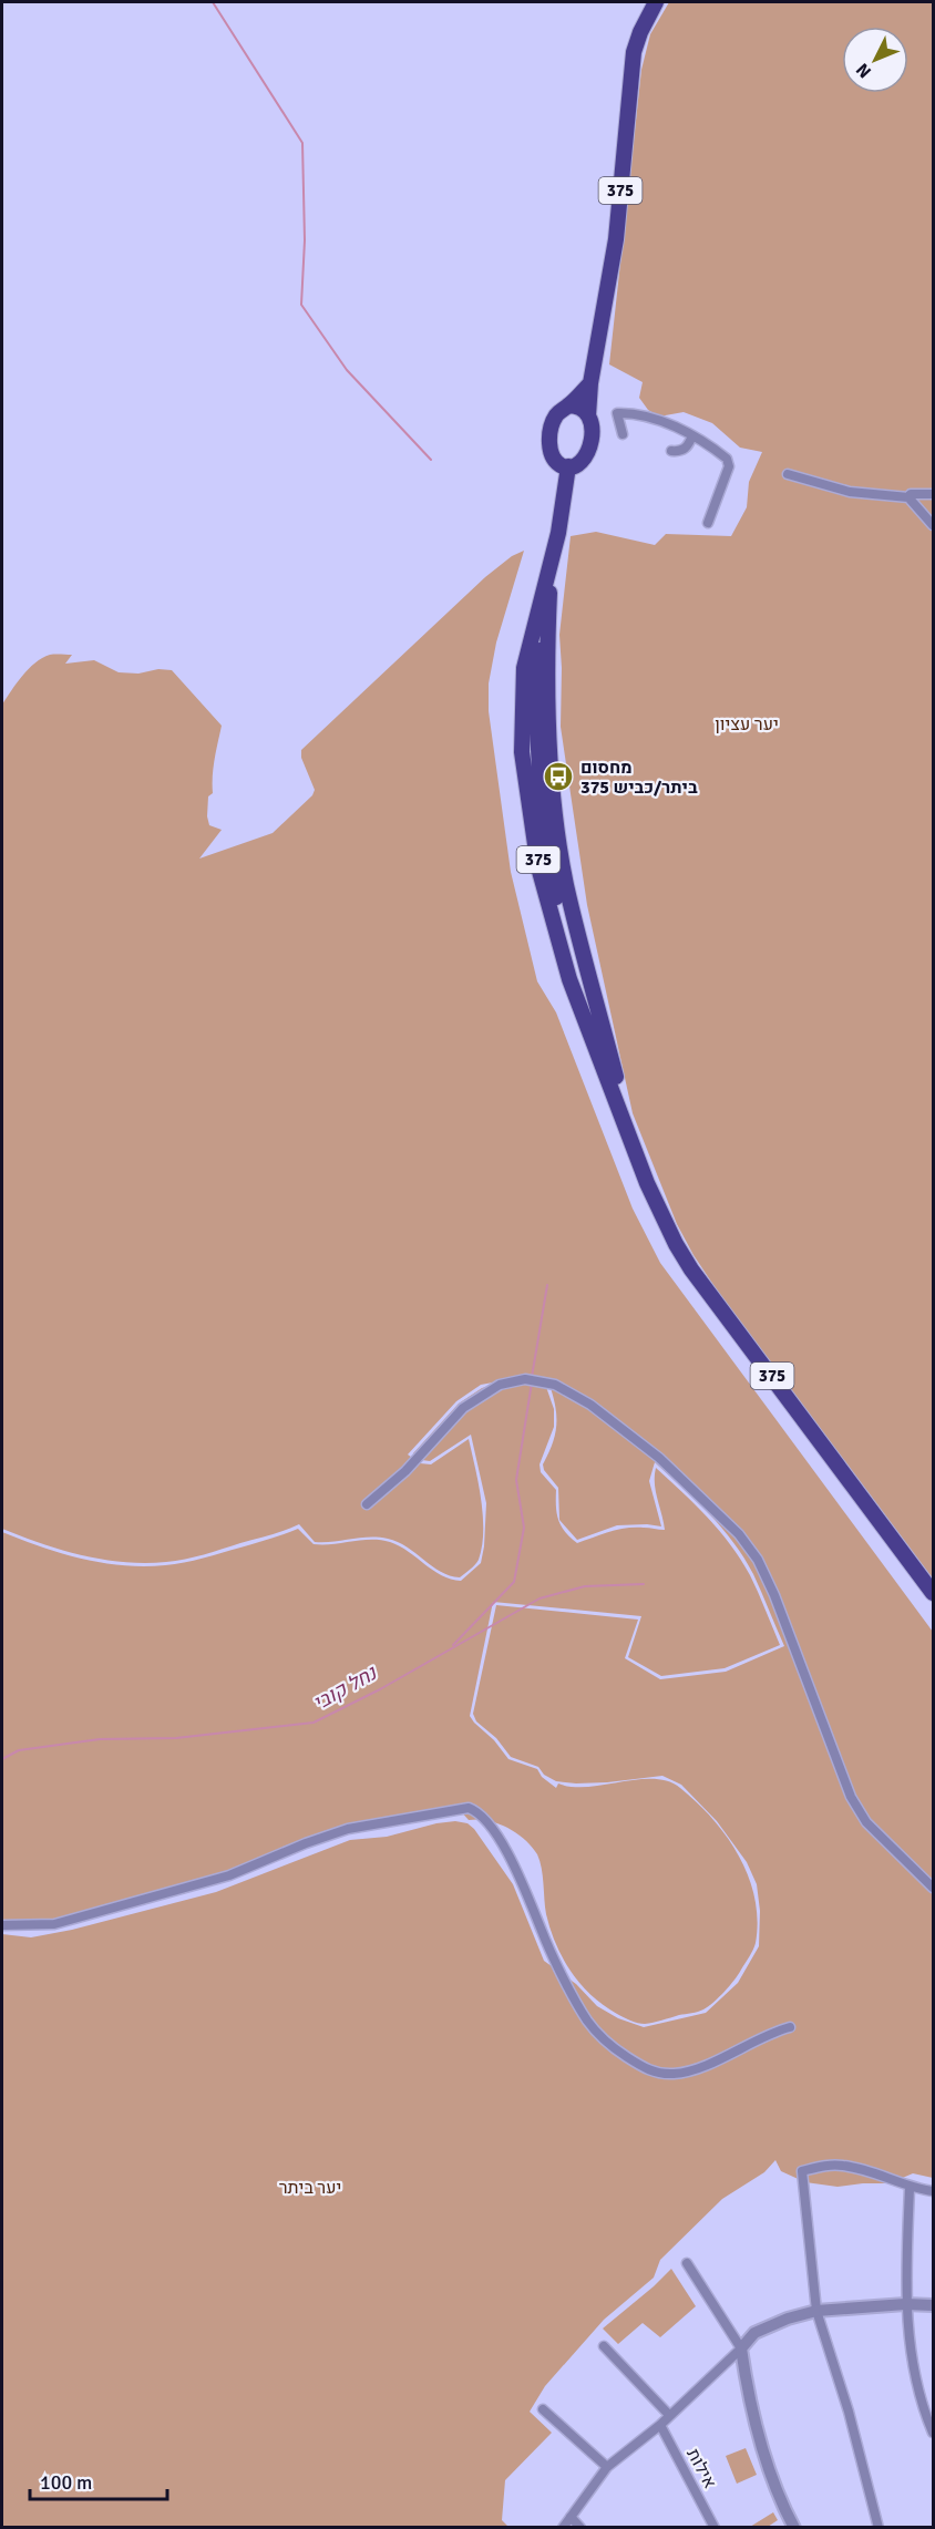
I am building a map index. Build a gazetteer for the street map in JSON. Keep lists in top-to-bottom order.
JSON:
{
  "streets": {
    "main road": ["375"],
    "street": ["אילות"]
  },
  "water": ["נחל קובי"],
  "parks": ["יער עציון", "יער ביתר"],
  "places": {
    "bus stop": ["מחסום ביתר/כביש 375"]
  },
  "scale_bar": "100 m",
  "north": "bottom left"
}
